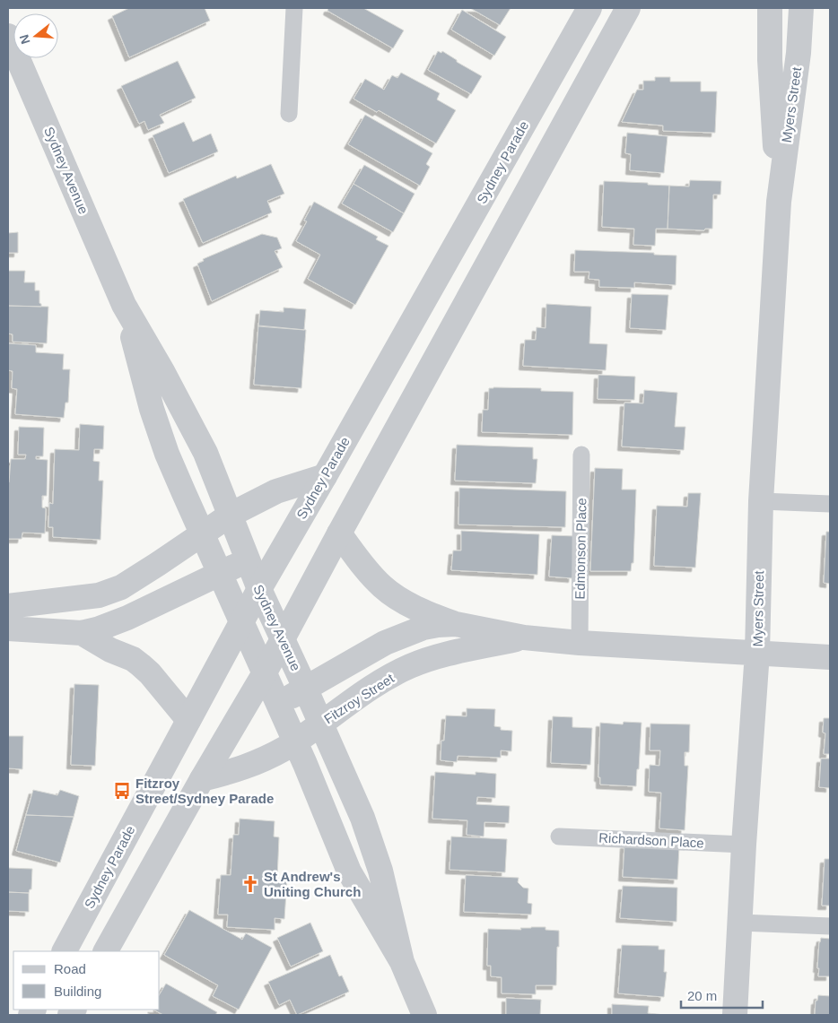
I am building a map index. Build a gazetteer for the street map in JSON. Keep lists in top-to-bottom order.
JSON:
{
  "streets": {
    "street": [
      "Myers Street",
      "Sydney Parade",
      "Sydney Avenue",
      "Fitzroy Street"
    ],
    "lane": ["Edmonson Place", "Richardson Place"]
  },
  "crossings": [
    ["Myers Street", "Fitzroy Street"],
    ["Myers Street", "Richardson Place"],
    ["Sydney Parade", "Sydney Avenue"],
    ["Sydney Avenue", "Fitzroy Street"],
    ["Edmonson Place", "Fitzroy Street"]
  ],
  "places": {
    "bus stop": ["Fitzroy Street/Sydney Parade"],
    "church": ["St Andrew's Uniting Church"]
  },
  "legend": ["Road", "Building"],
  "scale_bar": "20 m",
  "north": "left"
}
